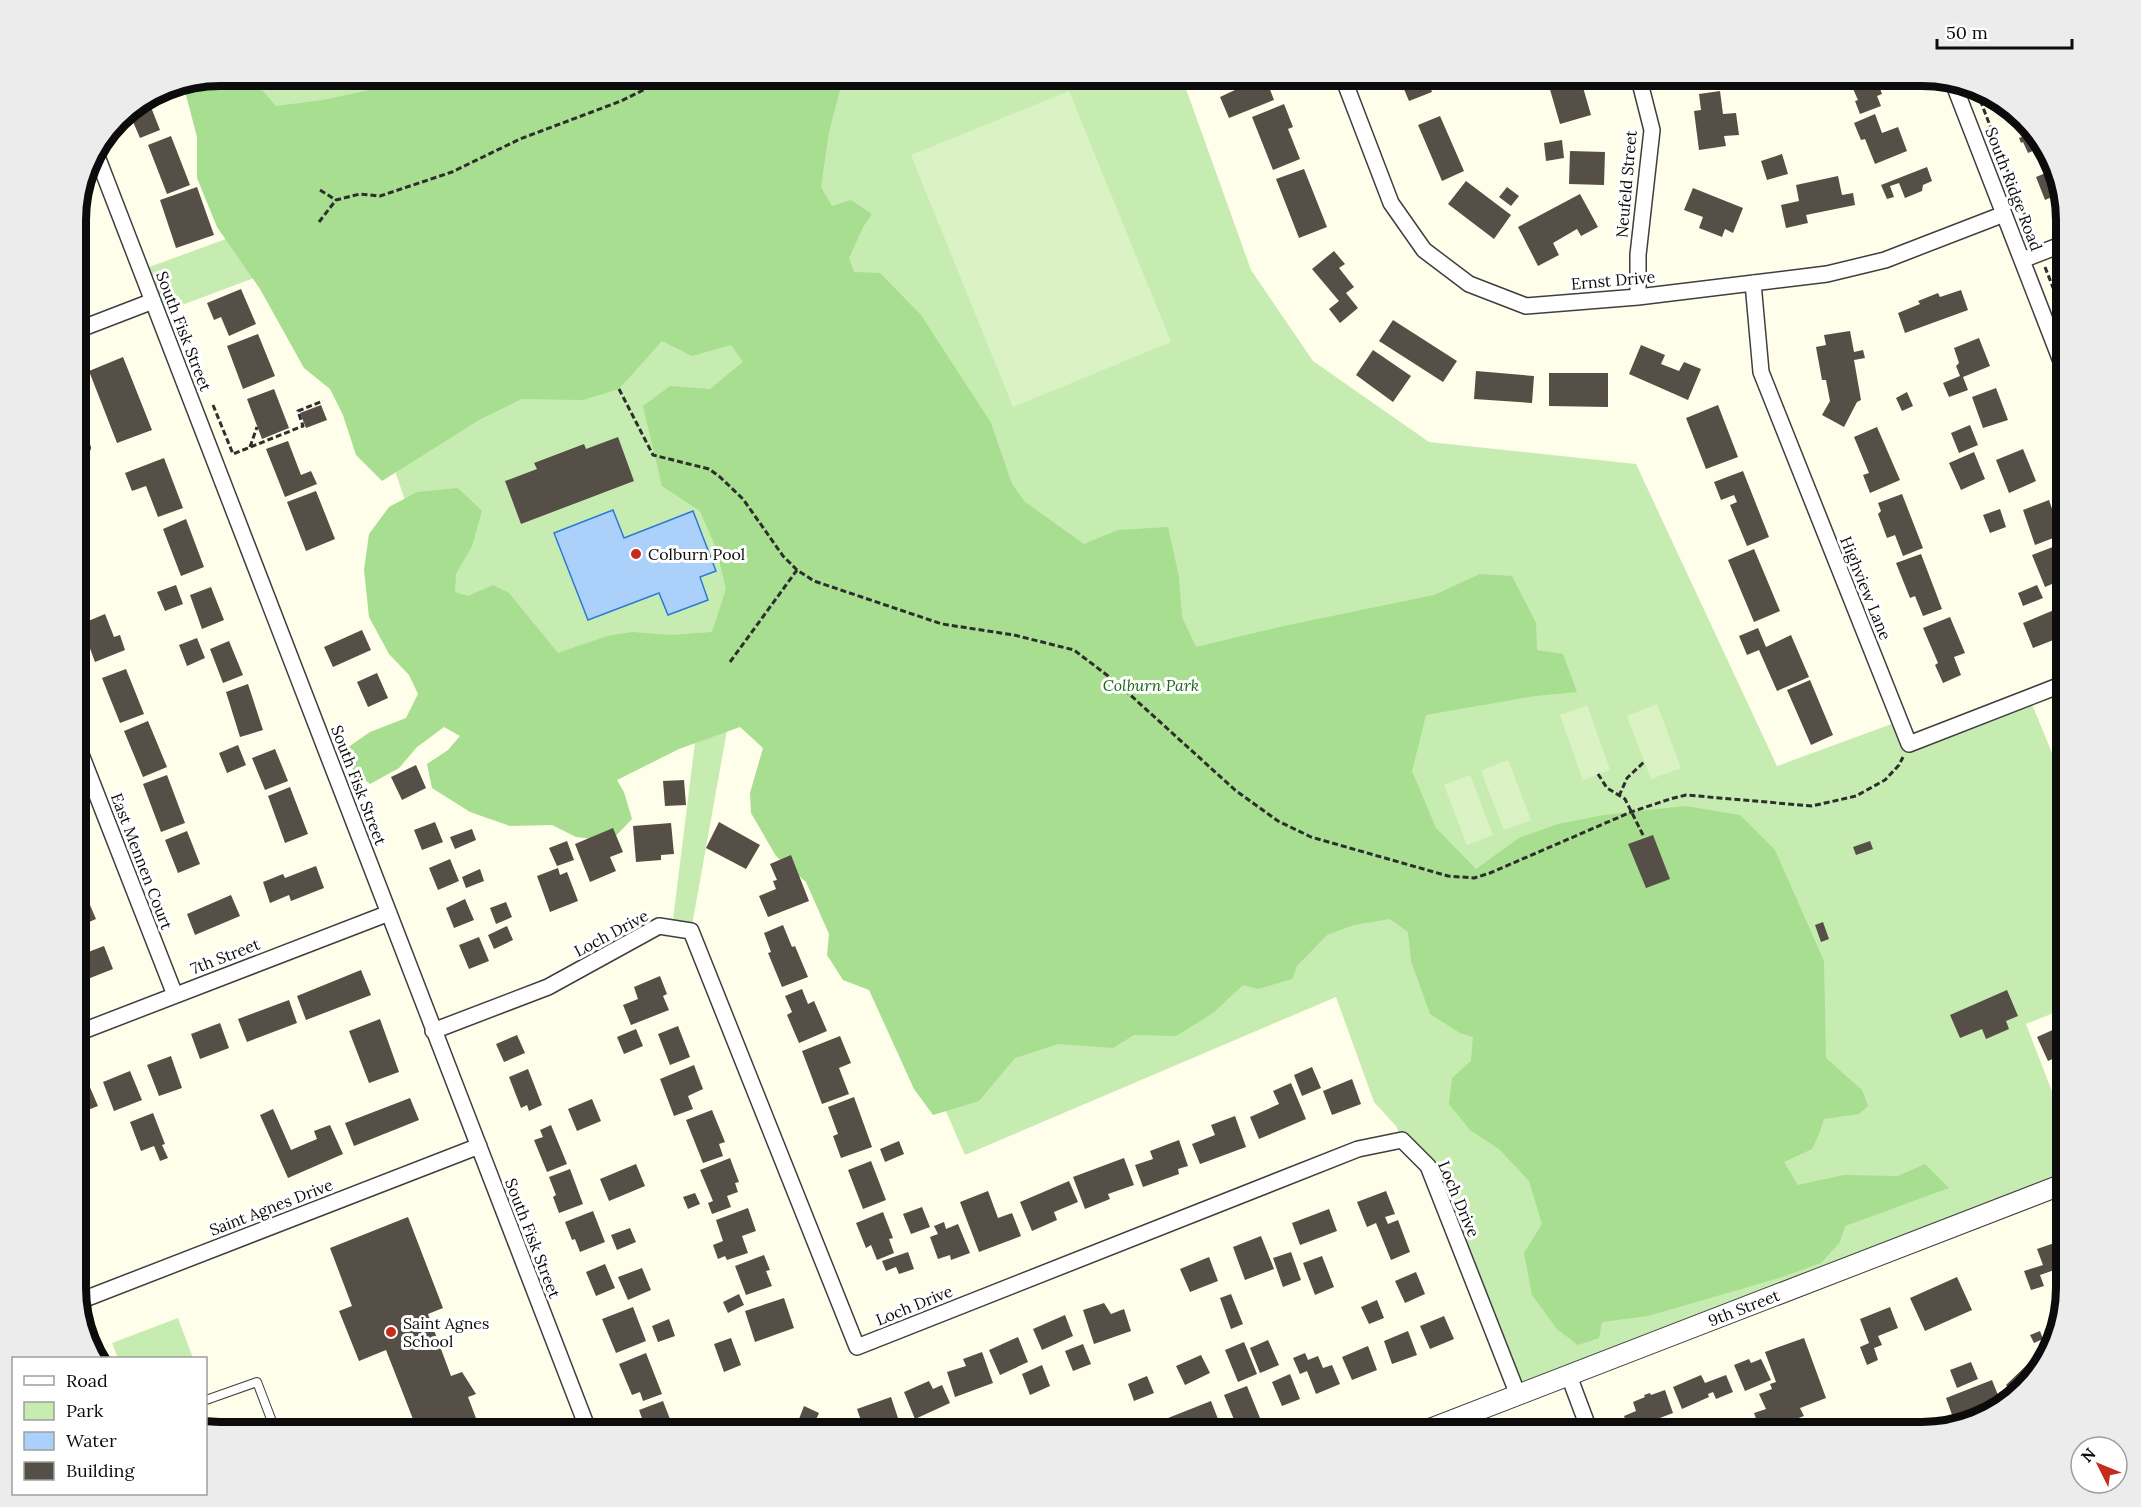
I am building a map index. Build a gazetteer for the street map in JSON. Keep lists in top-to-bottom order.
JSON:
{
  "streets": {
    "street": [
      "Neufeld Street",
      "South Ridge Road",
      "Ernst Drive",
      "South Fisk Street",
      "Highview Lane",
      "East Mennen Court",
      "Loch Drive",
      "7th Street",
      "Saint Agnes Drive",
      "9th Street"
    ]
  },
  "crossings": [
    ["Neufeld Street", "Ernst Drive"],
    ["South Ridge Road", "Ernst Drive"],
    ["Ernst Drive", "Highview Lane"],
    ["South Fisk Street", "Loch Drive"],
    ["South Fisk Street", "7th Street"],
    ["South Fisk Street", "Saint Agnes Drive"],
    ["East Mennen Court", "7th Street"],
    ["Loch Drive", "9th Street"]
  ],
  "parks": ["Colburn Park"],
  "places": ["Colburn Pool", "Saint Agnes School"],
  "legend": [
    "Road",
    "Park",
    "Water",
    "Building"
  ],
  "scale_bar": "50 m",
  "north": "top left"
}
